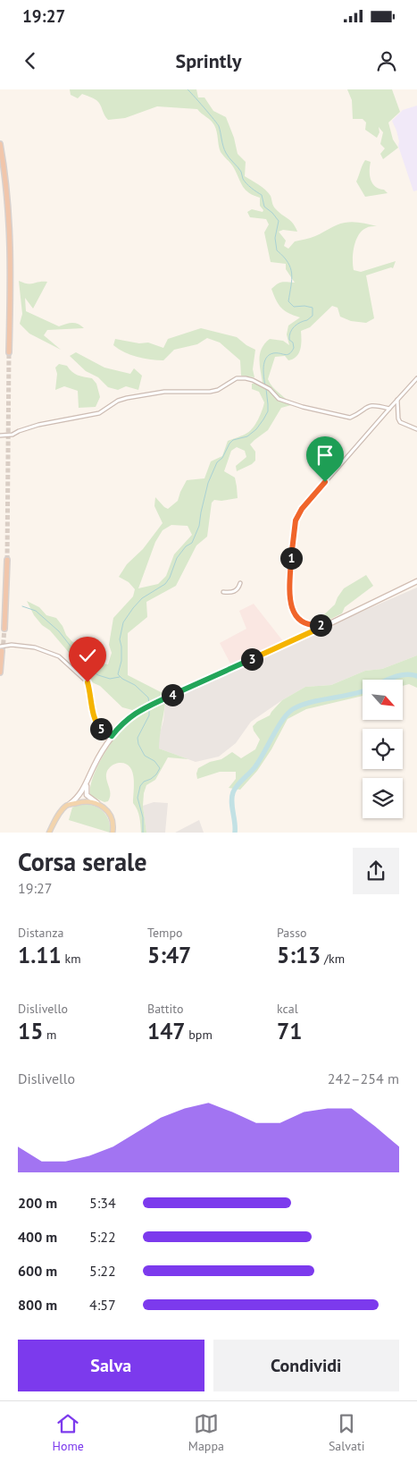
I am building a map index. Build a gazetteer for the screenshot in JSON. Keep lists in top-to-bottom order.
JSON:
{
  "north": "bottom right",
  "page": {
    "status": "19:27",
    "header": "Sprintly",
    "pins": [
      "1",
      "2",
      "3",
      "4",
      "5"
    ],
    "heading": ["Corsa serale", "19:27"],
    "stats": [
      ["Distanza", "1.11 km"],
      ["Tempo", "5:47"],
      ["Passo", "5:13 /km"],
      ["Dislivello", "15 m"],
      ["Battito", "147 bpm"],
      ["kcal", "71"]
    ],
    "chart": ["Dislivello", "242–254 m"],
    "list": [
      {
        "name": "200 m",
        "note": "5:34"
      },
      {
        "name": "400 m",
        "note": "5:22"
      },
      {
        "name": "600 m",
        "note": "5:22"
      },
      {
        "name": "800 m",
        "note": "4:57"
      }
    ],
    "buttons": ["Salva", "Condividi"],
    "tabs": ["Home", "Mappa", "Salvati"]
  }
}
